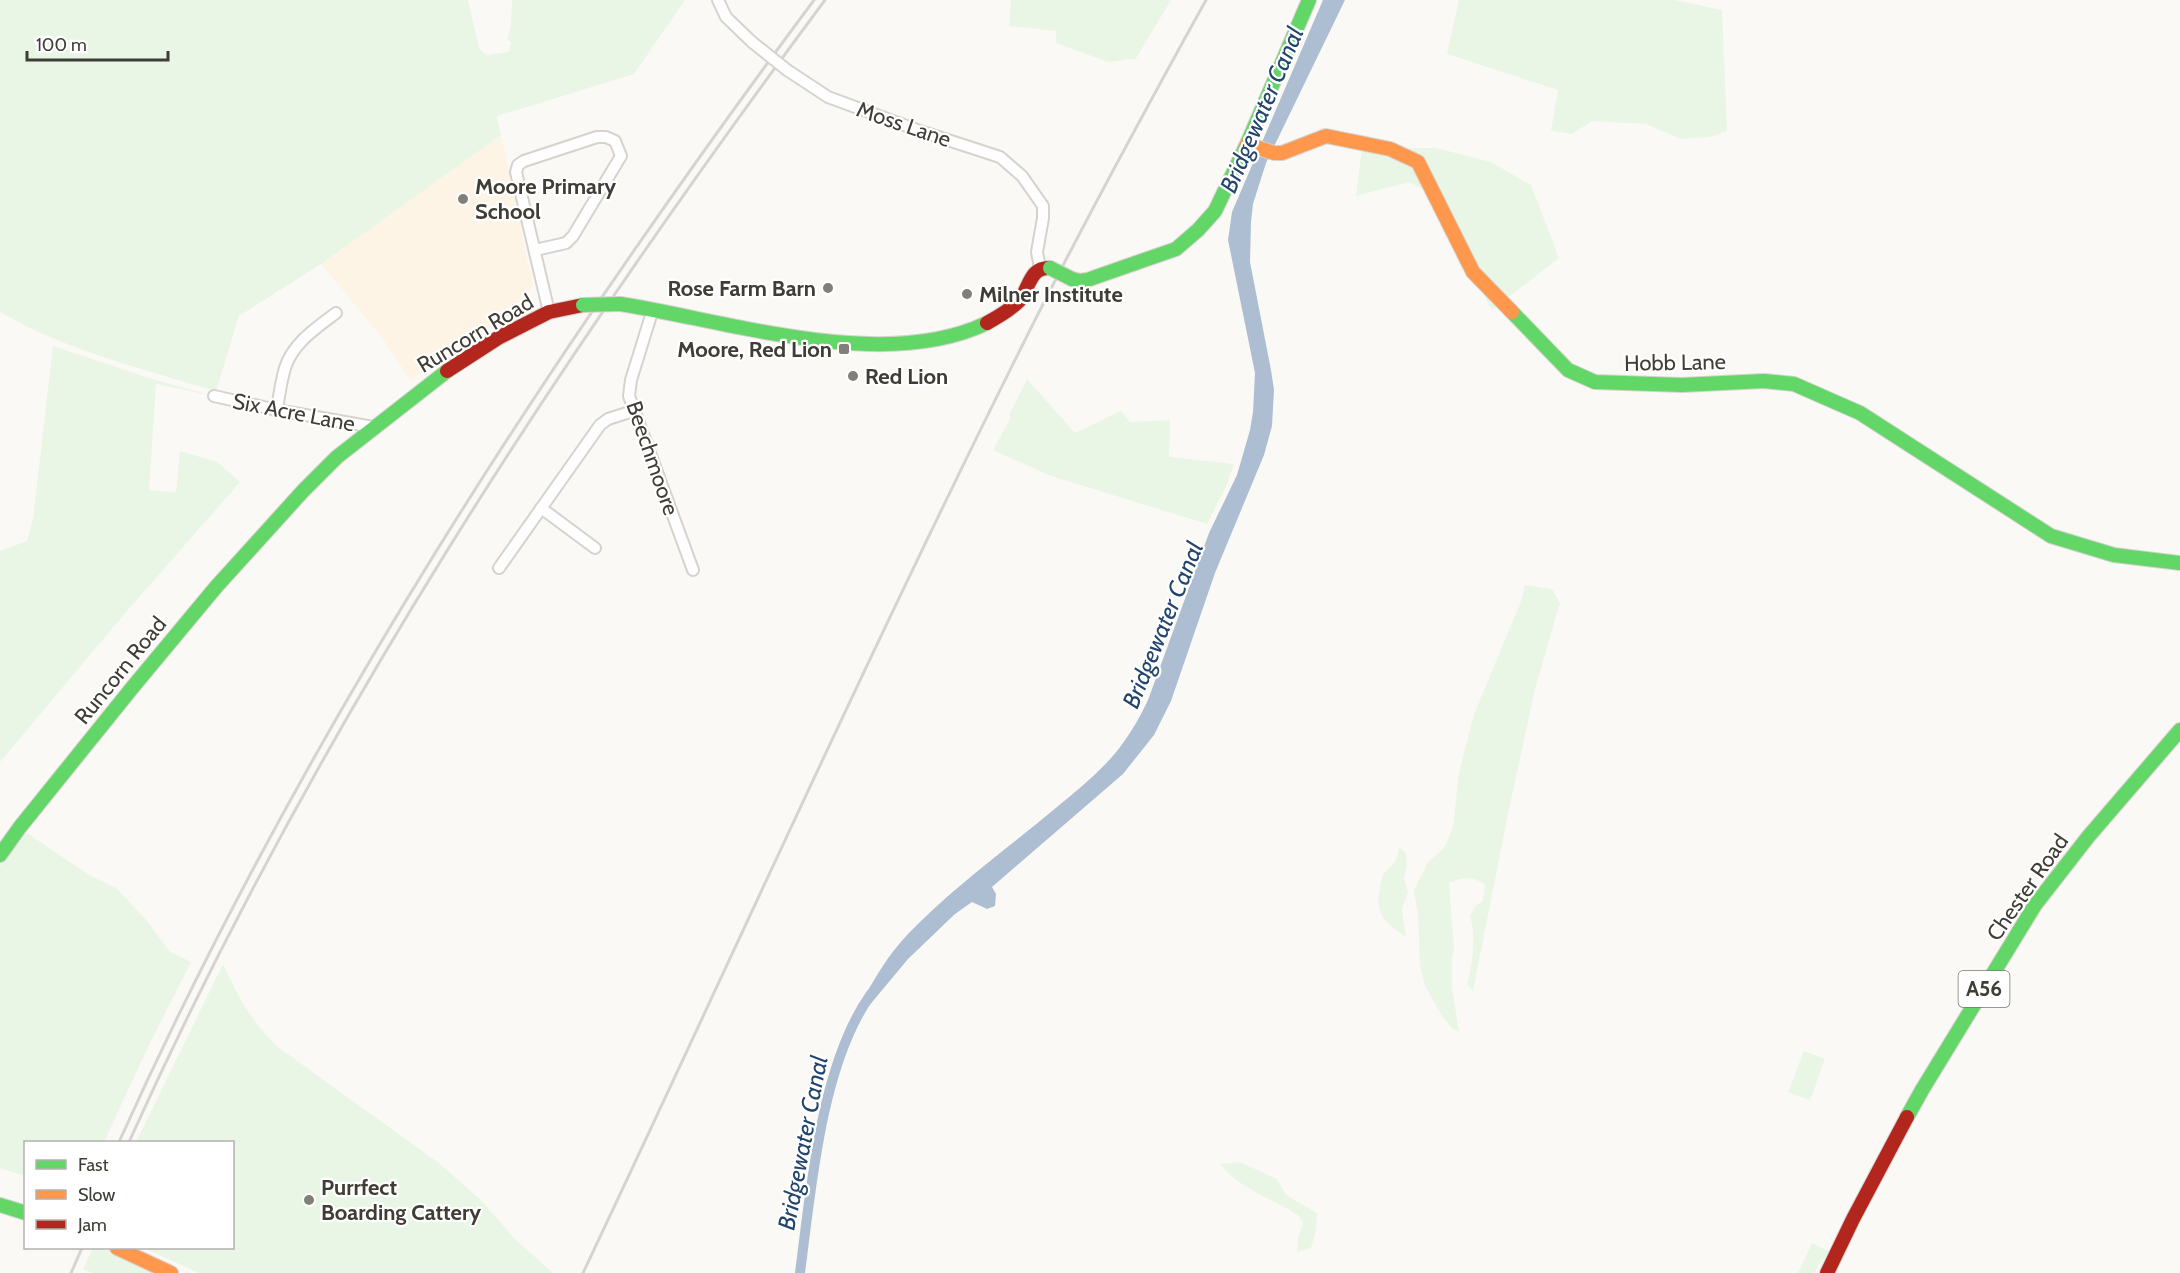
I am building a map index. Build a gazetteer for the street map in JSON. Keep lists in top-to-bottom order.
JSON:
{
  "streets": {
    "main road": [
      "Runcorn Road",
      "Hobb Lane",
      "Chester Road",
      "A56"
    ],
    "street": ["Moss Lane", "Six Acre Lane", "Beechmoore"]
  },
  "crossings": [
    ["Moss Lane", "Runcorn Road"],
    ["Runcorn Road", "Six Acre Lane"],
    ["Runcorn Road", "Beechmoore"]
  ],
  "water": ["Bridgewater Canal"],
  "places": {
    "other": [
      "Moore Primary School",
      "Rose Farm Barn",
      "Milner Institute",
      "Red Lion",
      "Purrfect Boarding Cattery"
    ],
    "transit": ["Moore, Red Lion"]
  },
  "legend": ["Fast", "Slow", "Jam"],
  "scale_bar": "100 m"
}
